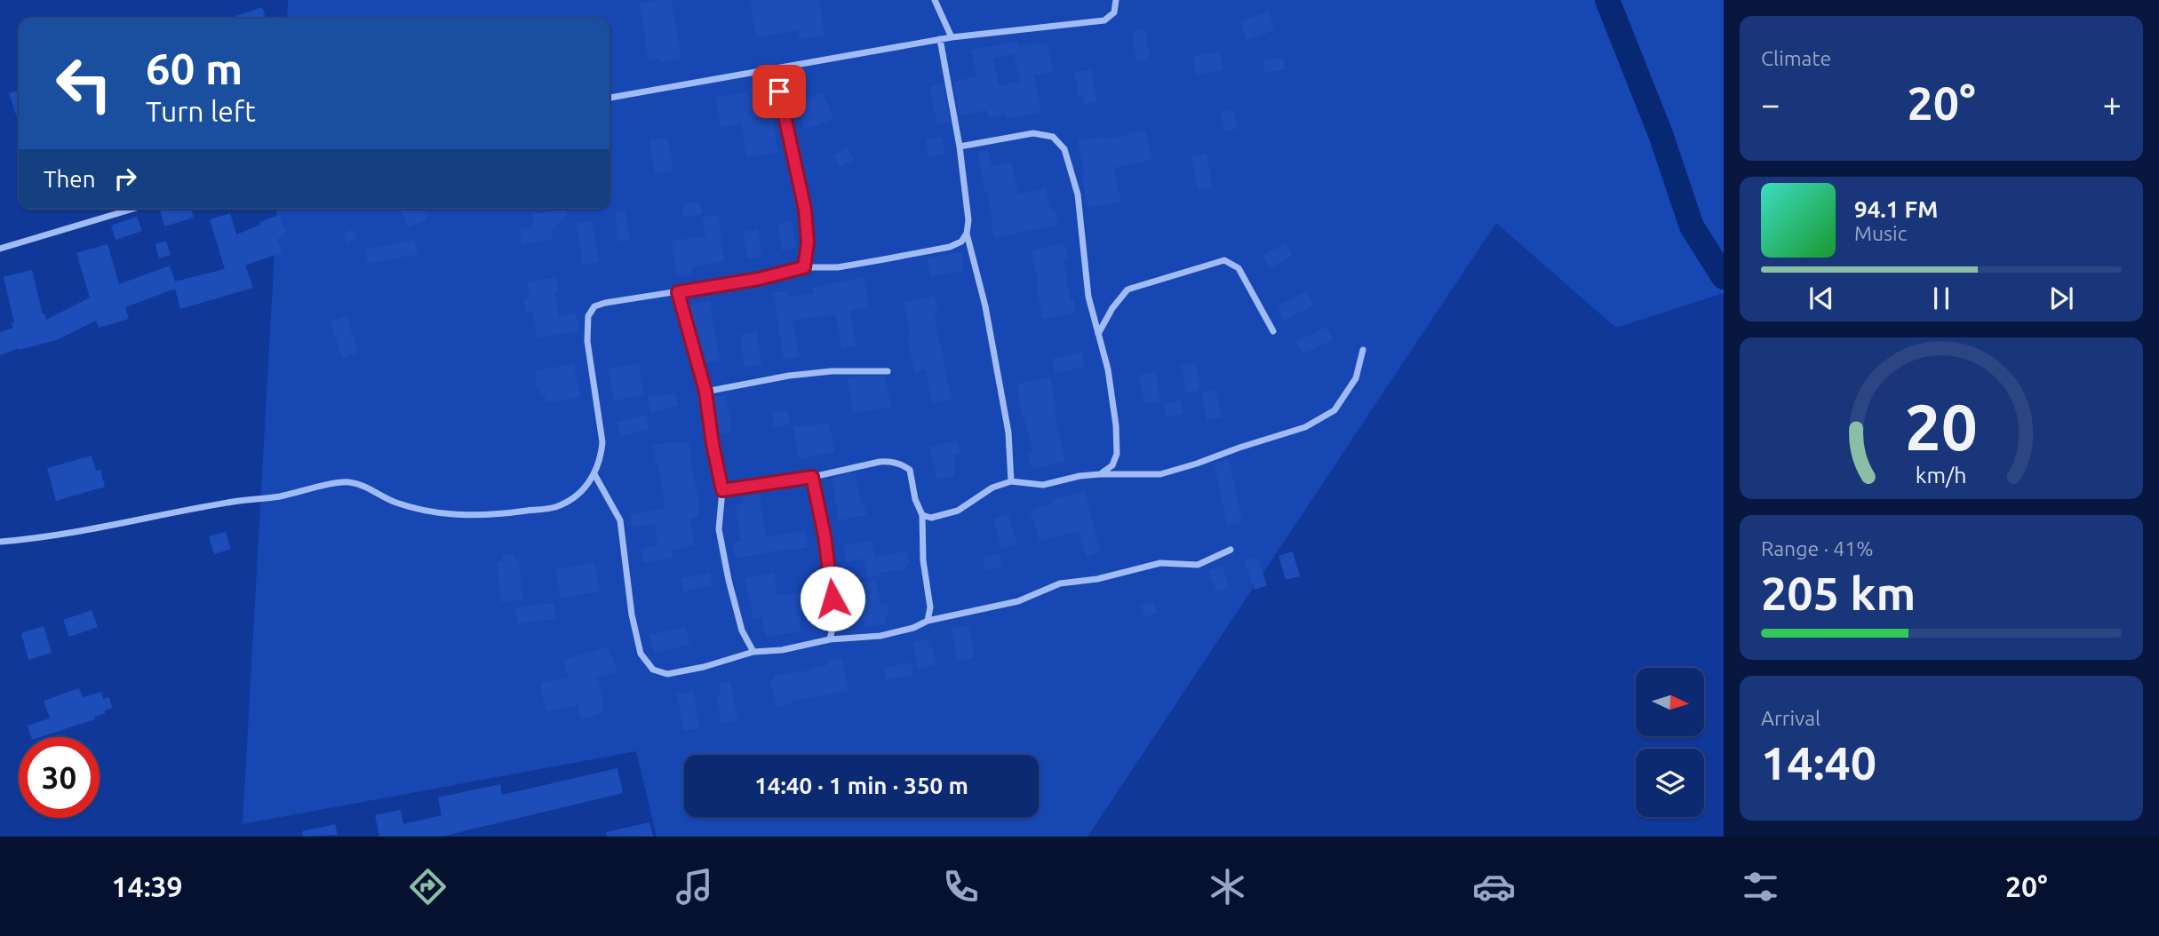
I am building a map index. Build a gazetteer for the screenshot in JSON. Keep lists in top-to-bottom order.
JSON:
{
  "north": "right",
  "page": {
    "tile": [
      "Climate",
      ["Range · 41%", "205 km"],
      ["Arrival", "14:40"]
    ],
    "turn": ["60 m", "Turn left"],
    "heat": ["−", "20°", "+"],
    "then": "Then",
    "song": ["94.1 FM", "Music"],
    "limit": "30",
    "trip": "14:40 · 1 min · 350 m",
    "tabs": ["14:39", "20°"],
    "gauge": ["20", "km/h"]
  }
}
